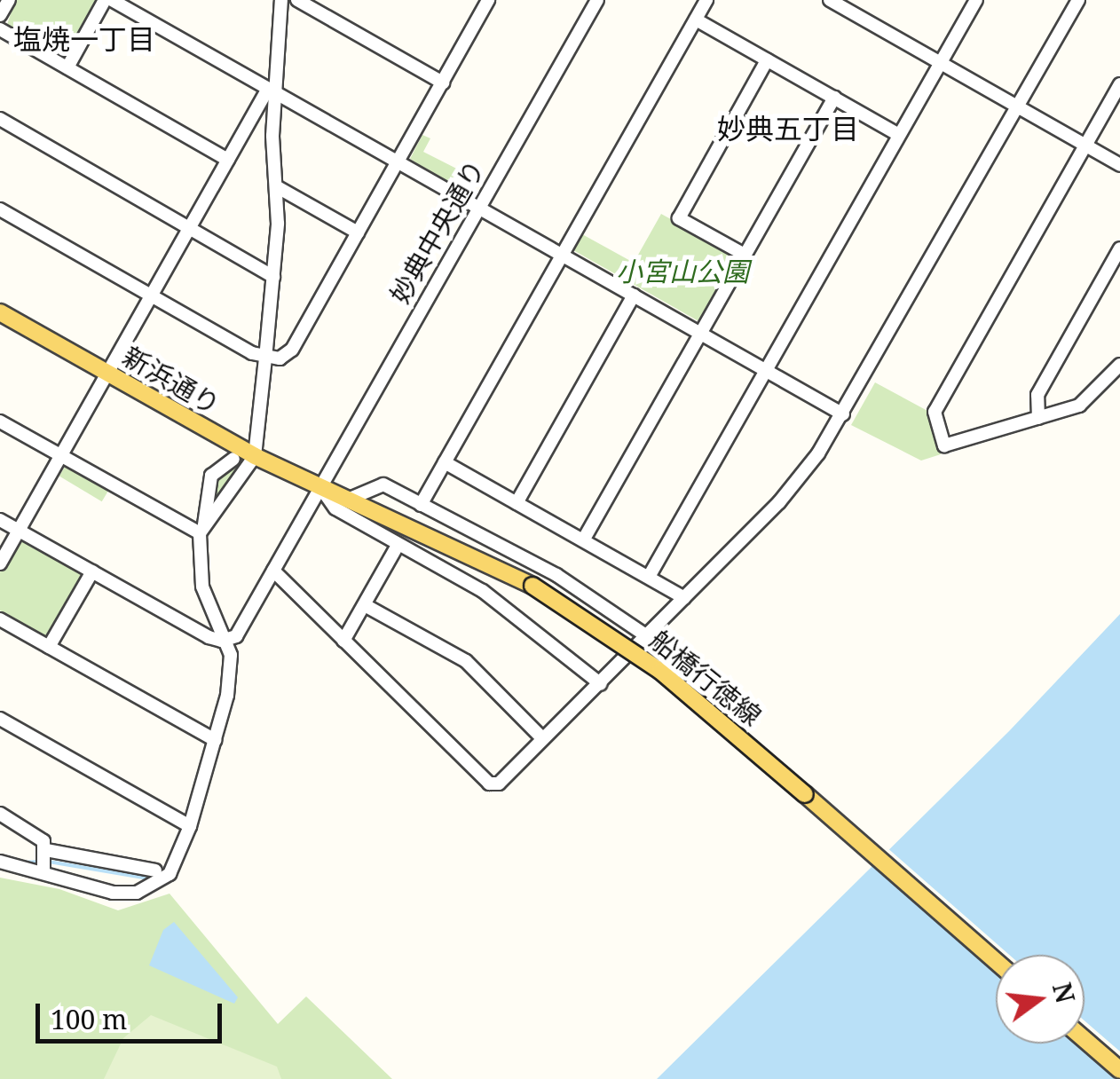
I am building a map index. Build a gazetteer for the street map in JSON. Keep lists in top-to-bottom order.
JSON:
{
  "streets": {
    "main road": ["新浜通り", "船橋行徳線"],
    "street": ["妙典中央通り"]
  },
  "crossings": [
    ["妙典中央通り", "新浜通り"],
    ["妙典中央通り", "船橋行徳線"],
    ["新浜通り", "船橋行徳線"]
  ],
  "districts": ["塩焼一丁目", "妙典五丁目"],
  "parks": ["小宮山公園"],
  "scale_bar": "100 m",
  "north": "right"
}
